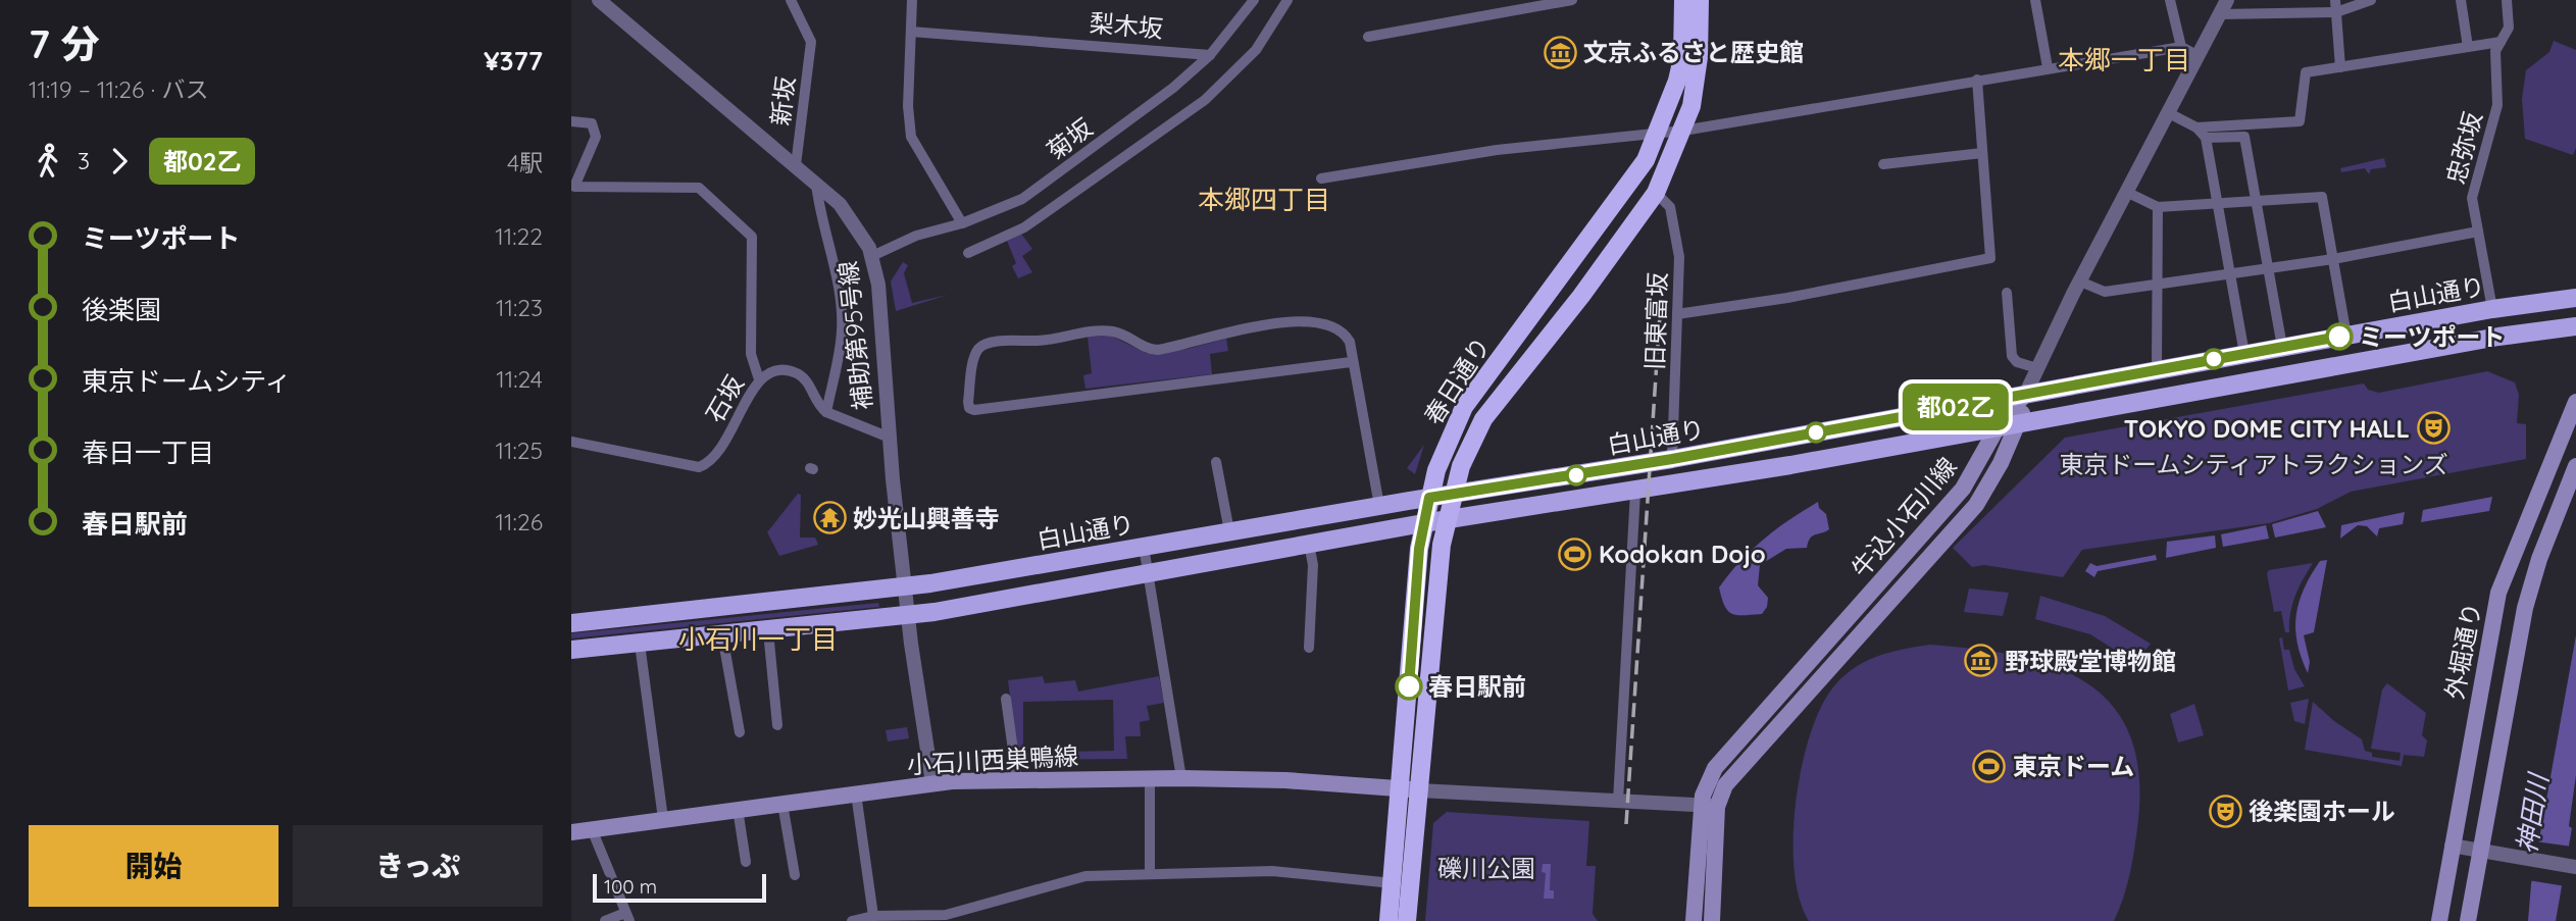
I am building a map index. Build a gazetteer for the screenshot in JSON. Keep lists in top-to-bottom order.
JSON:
{
  "streets": {
    "highway": ["春日通り"],
    "main road": [
      "白山通り",
      "牛込小石川線",
      "外堀通り",
      "小石川西巣鴨線"
    ],
    "street": [
      "梨木坂",
      "新坂",
      "菊坂",
      "忠弥坂",
      "旧東富坂",
      "補助第95号線",
      "石坂"
    ]
  },
  "crossings": [
    ["梨木坂", "菊坂"],
    ["新坂", "補助第95号線"],
    ["菊坂", "補助第95号線"],
    ["忠弥坂", "白山通り"],
    ["白山通り", "旧東富坂"],
    ["白山通り", "補助第95号線"],
    ["白山通り", "春日通り"],
    ["白山通り", "牛込小石川線"],
    ["旧東富坂", "春日通り"],
    ["補助第95号線", "小石川西巣鴨線"],
    ["春日通り", "小石川西巣鴨線"]
  ],
  "districts": ["本郷一丁目", "本郷四丁目", "小石川一丁目"],
  "water": ["神田川"],
  "parks": ["東京ドームシティアトラクションズ", "礫川公園"],
  "places": {
    "museum": ["文京ふるさと歴史館", "野球殿堂博物館"],
    "other": ["ミーツポート", "春日駅前"],
    "theatre": ["TOKYO DOME CITY HALL", "後楽園ホール"],
    "temple": ["妙光山興善寺"],
    "sports": ["Kodokan Dojo", "東京ドーム"]
  },
  "lines": ["bus line 都02乙"],
  "scale_bar": "100 m",
  "page": {
    "heading": ["7 分", "11:19 – 11:26 · バス", "¥377"],
    "on_map": "都02乙",
    "legs": ["3", "都02乙", "4駅"],
    "list": [
      {
        "name": "ミーツポート",
        "value": "11:22"
      },
      {
        "name": "後楽園",
        "value": "11:23"
      },
      {
        "name": "東京ドームシティ",
        "value": "11:24"
      },
      {
        "name": "春日一丁目",
        "value": "11:25"
      },
      {
        "name": "春日駅前",
        "value": "11:26"
      }
    ],
    "buttons": ["開始", "きっぷ"],
    "scale": "100 m"
  }
}
